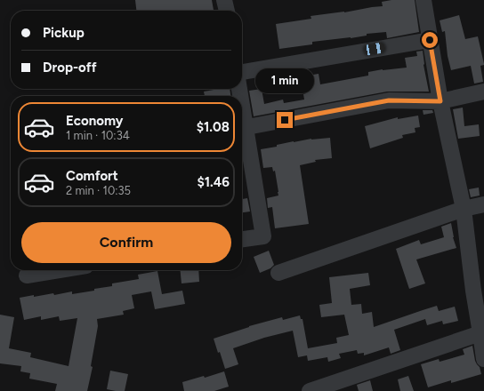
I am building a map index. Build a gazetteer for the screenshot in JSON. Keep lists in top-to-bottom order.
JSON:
{
  "page": {
    "banner": ["Pickup", "Drop-off"],
    "bubble": "1 min",
    "list": [
      {
        "name": "Economy",
        "note": "1 min · 10:34",
        "value": "$1.08"
      },
      {
        "name": "Comfort",
        "note": "2 min · 10:35",
        "value": "$1.46"
      }
    ],
    "buttons": "Confirm"
  }
}
